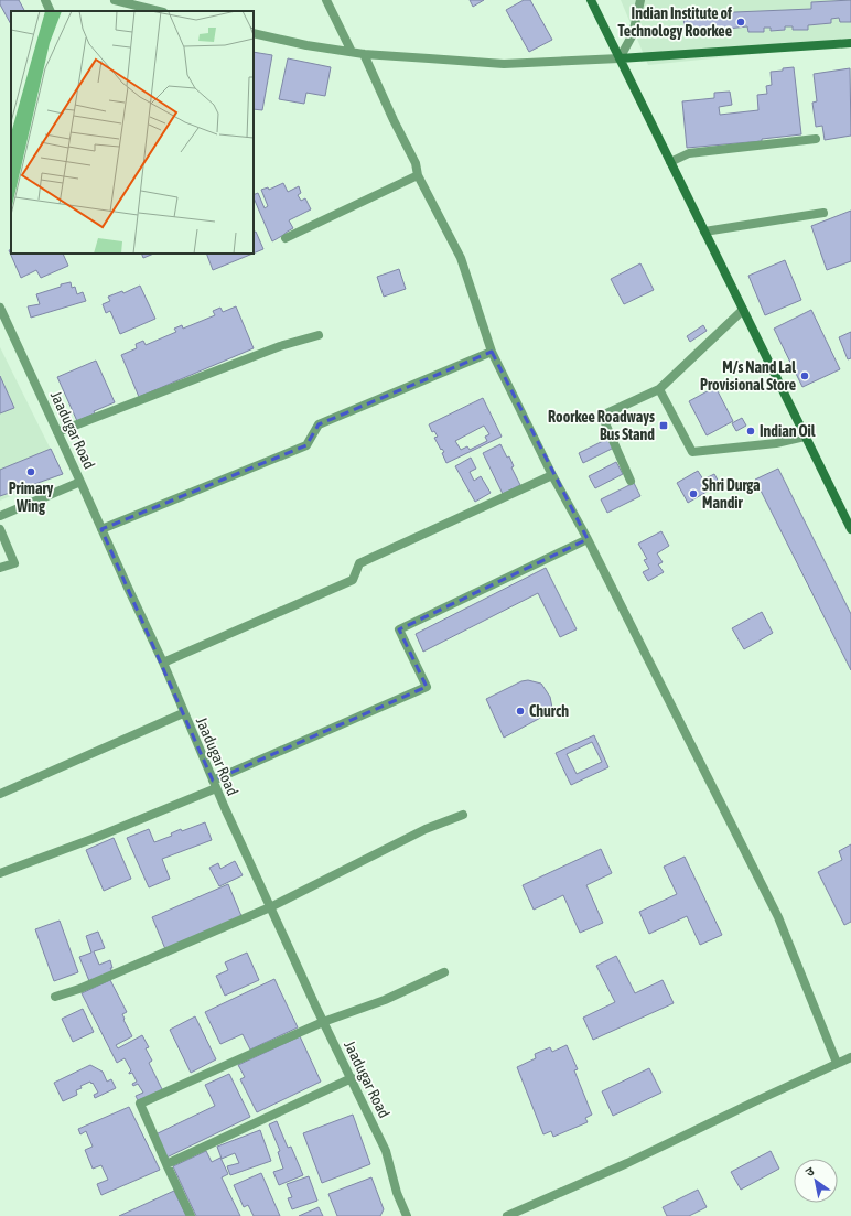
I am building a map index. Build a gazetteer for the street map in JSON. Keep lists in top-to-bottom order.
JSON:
{
  "streets": {
    "street": ["Jaadugar Road"]
  },
  "places": {
    "other": [
      "Indian Institute of Technology Roorkee",
      "M/s Nand Lal Provisional Store",
      "Indian Oil",
      "Primary Wing",
      "Shri Durga Mandir",
      "Church"
    ],
    "transit": ["Roorkee Roadways Bus Stand"]
  },
  "north": "top left"
}
